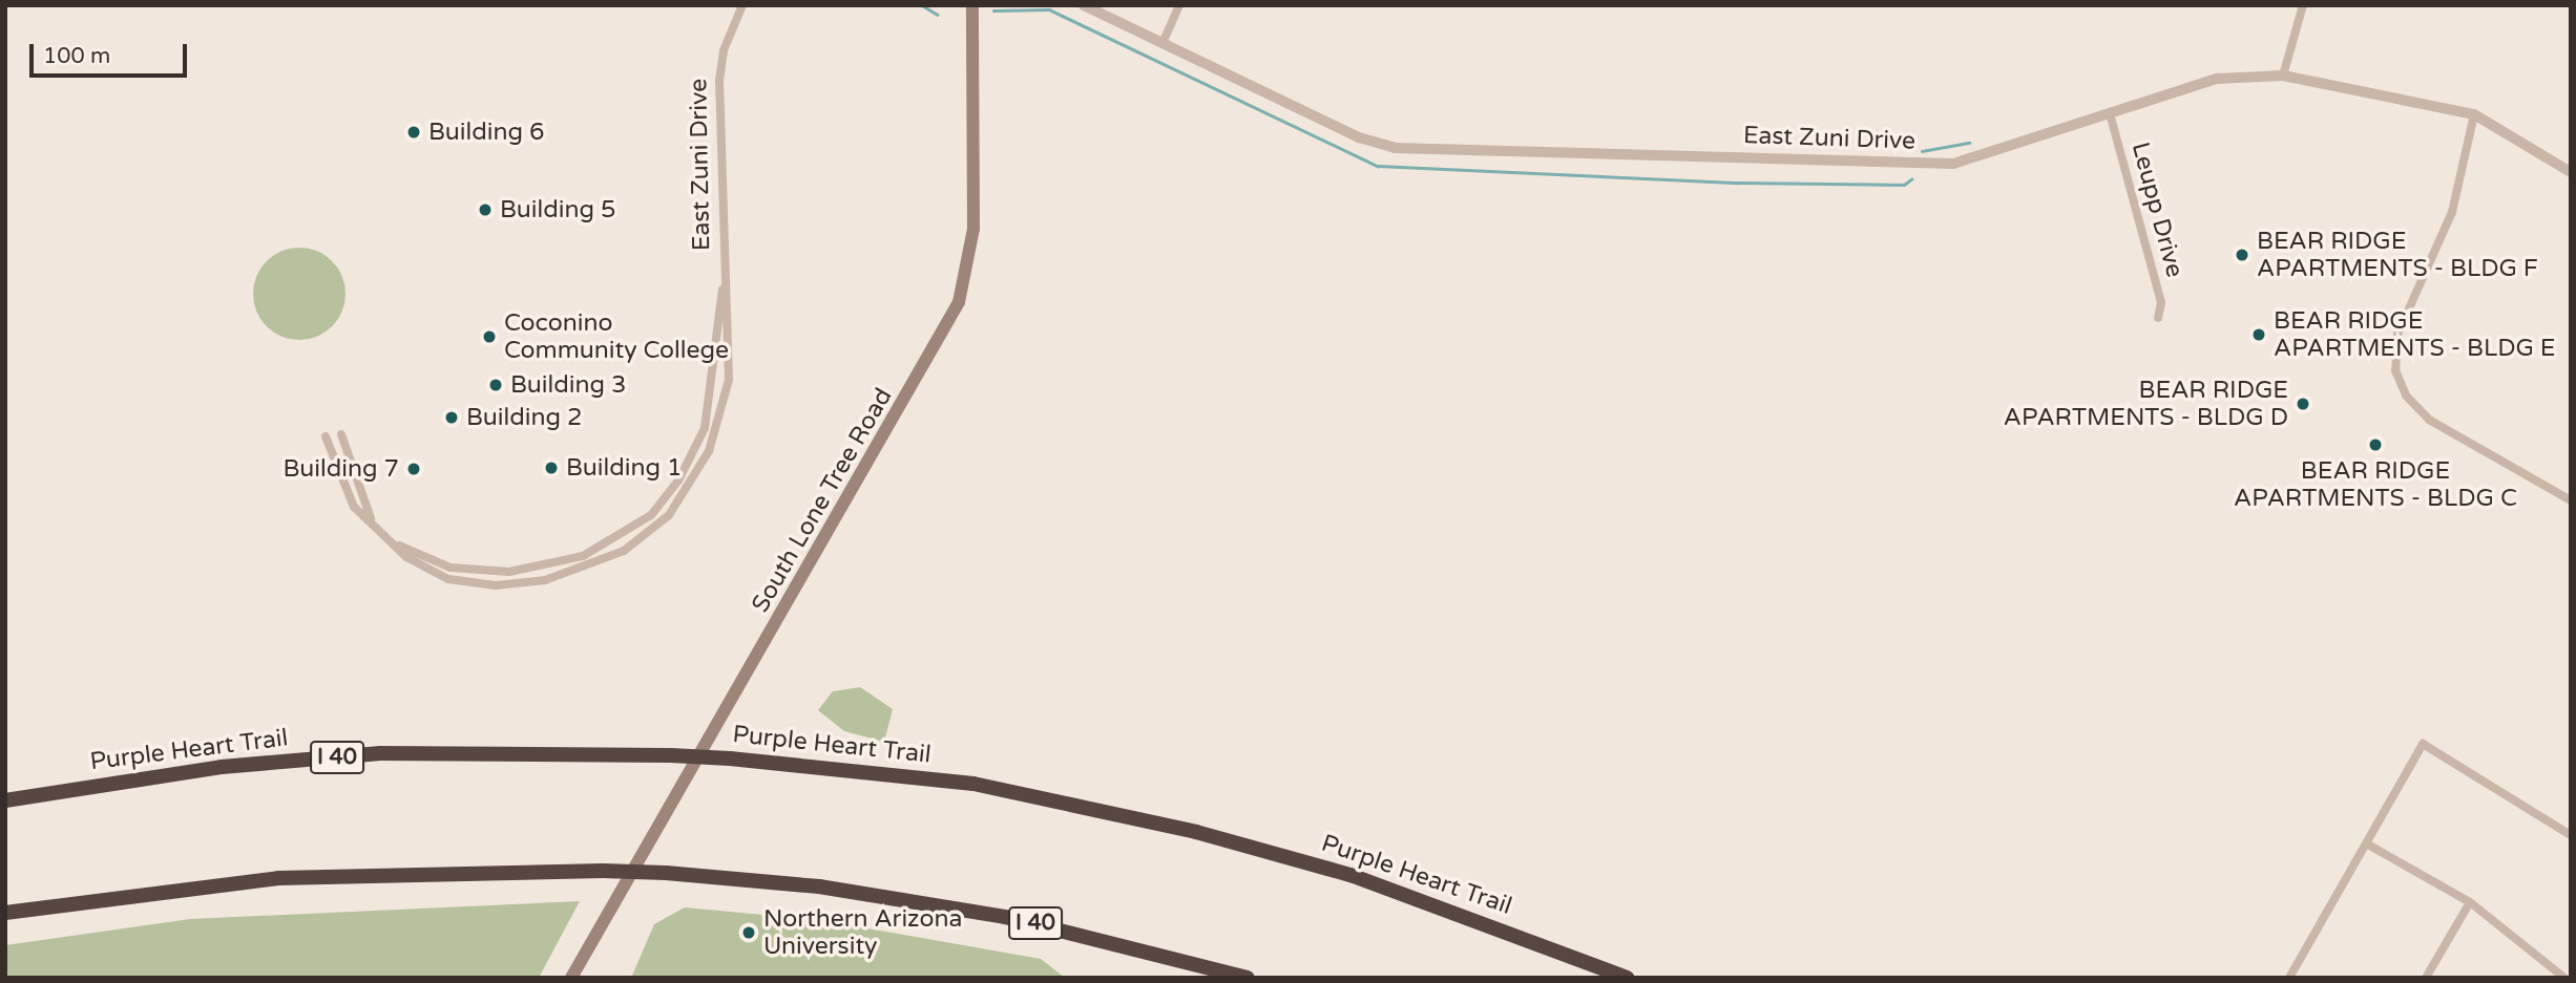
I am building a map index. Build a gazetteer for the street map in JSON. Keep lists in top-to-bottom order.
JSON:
{
  "streets": {
    "highway": ["Purple Heart Trail", "I 40"],
    "main road": ["South Lone Tree Road"],
    "street": ["East Zuni Drive", "Leupp Drive"]
  },
  "crossings": [
    ["East Zuni Drive", "Leupp Drive"]
  ],
  "places": [
    "Building 6",
    "Building 5",
    "BEAR RIDGE APARTMENTS - BLDG F",
    "BEAR RIDGE APARTMENTS - BLDG E",
    "Coconino Community College",
    "Building 3",
    "BEAR RIDGE APARTMENTS - BLDG D",
    "Building 2",
    "BEAR RIDGE APARTMENTS - BLDG C",
    "Building 1",
    "Building 7",
    "Northern Arizona University"
  ],
  "scale_bar": "100 m"
}
